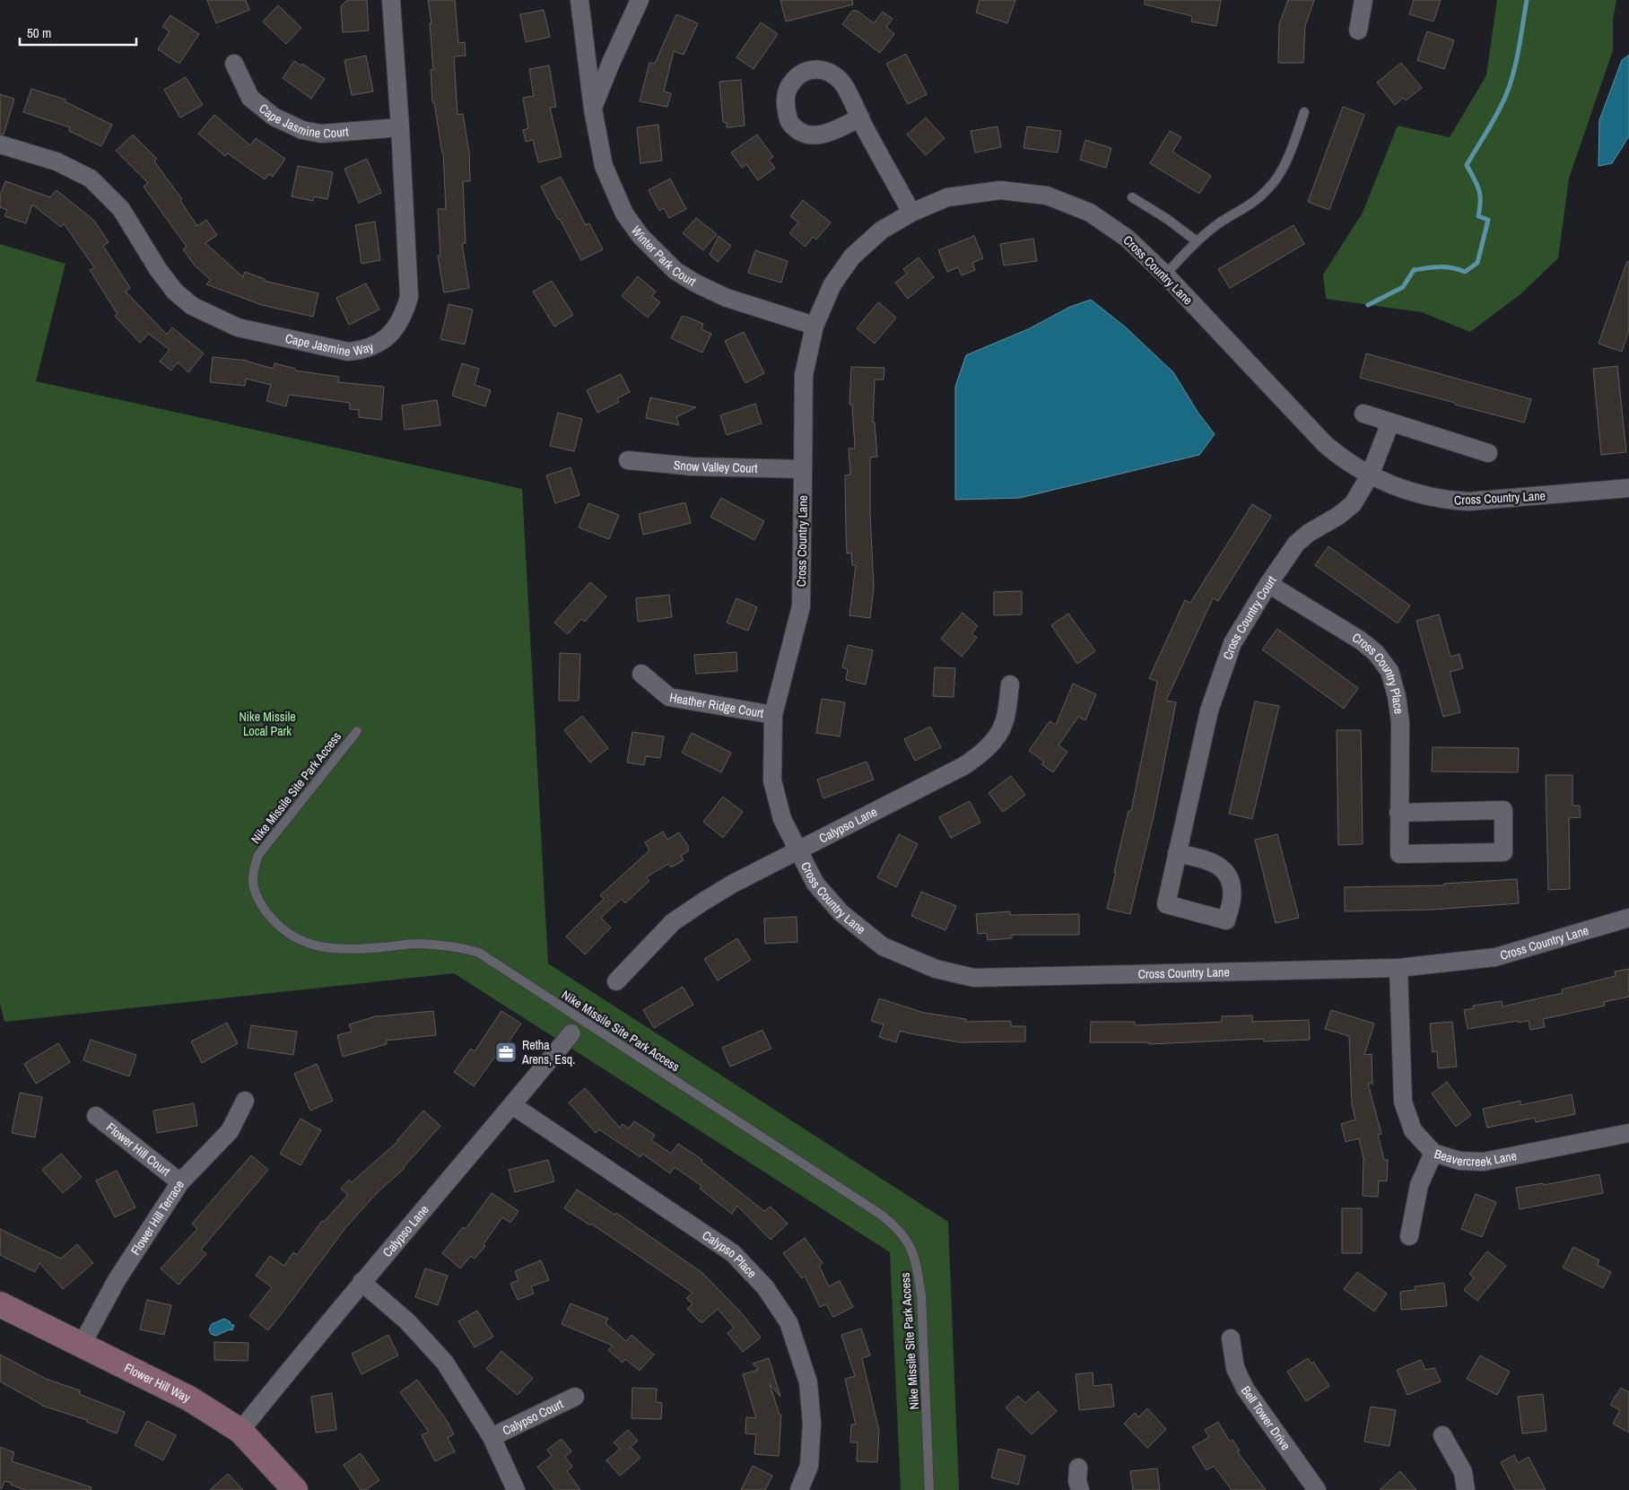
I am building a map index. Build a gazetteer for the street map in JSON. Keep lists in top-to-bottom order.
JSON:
{
  "streets": {
    "street": [
      "Cape Jasmine Court",
      "Winter Park Court",
      "Cross Country Lane",
      "Cape Jasmine Way",
      "Snow Valley Court",
      "Cross Country Court",
      "Cross Country Place",
      "Heather Ridge Court",
      "Calypso Lane",
      "Flower Hill Court",
      "Beavercreek Lane",
      "Flower Hill Terrace",
      "Calypso Place",
      "Flower Hill Way",
      "Calypso Court",
      "Bell Tower Drive"
    ],
    "lane": ["Nike Missile Site Park Access"]
  },
  "crossings": [
    ["Cape Jasmine Court", "Cape Jasmine Way"],
    ["Winter Park Court", "Cross Country Lane"],
    ["Cross Country Lane", "Snow Valley Court"],
    ["Cross Country Lane", "Cross Country Court"],
    ["Cross Country Lane", "Heather Ridge Court"],
    ["Cross Country Lane", "Calypso Lane"],
    ["Cross Country Lane", "Beavercreek Lane"],
    ["Cross Country Court", "Cross Country Place"],
    ["Calypso Lane", "Calypso Place"],
    ["Calypso Lane", "Flower Hill Way"],
    ["Flower Hill Court", "Flower Hill Terrace"],
    ["Flower Hill Terrace", "Flower Hill Way"]
  ],
  "parks": ["Nike Missile Local Park"],
  "places": {
    "office": ["Retha Arens, Esq."]
  },
  "scale_bar": "50 m"
}
